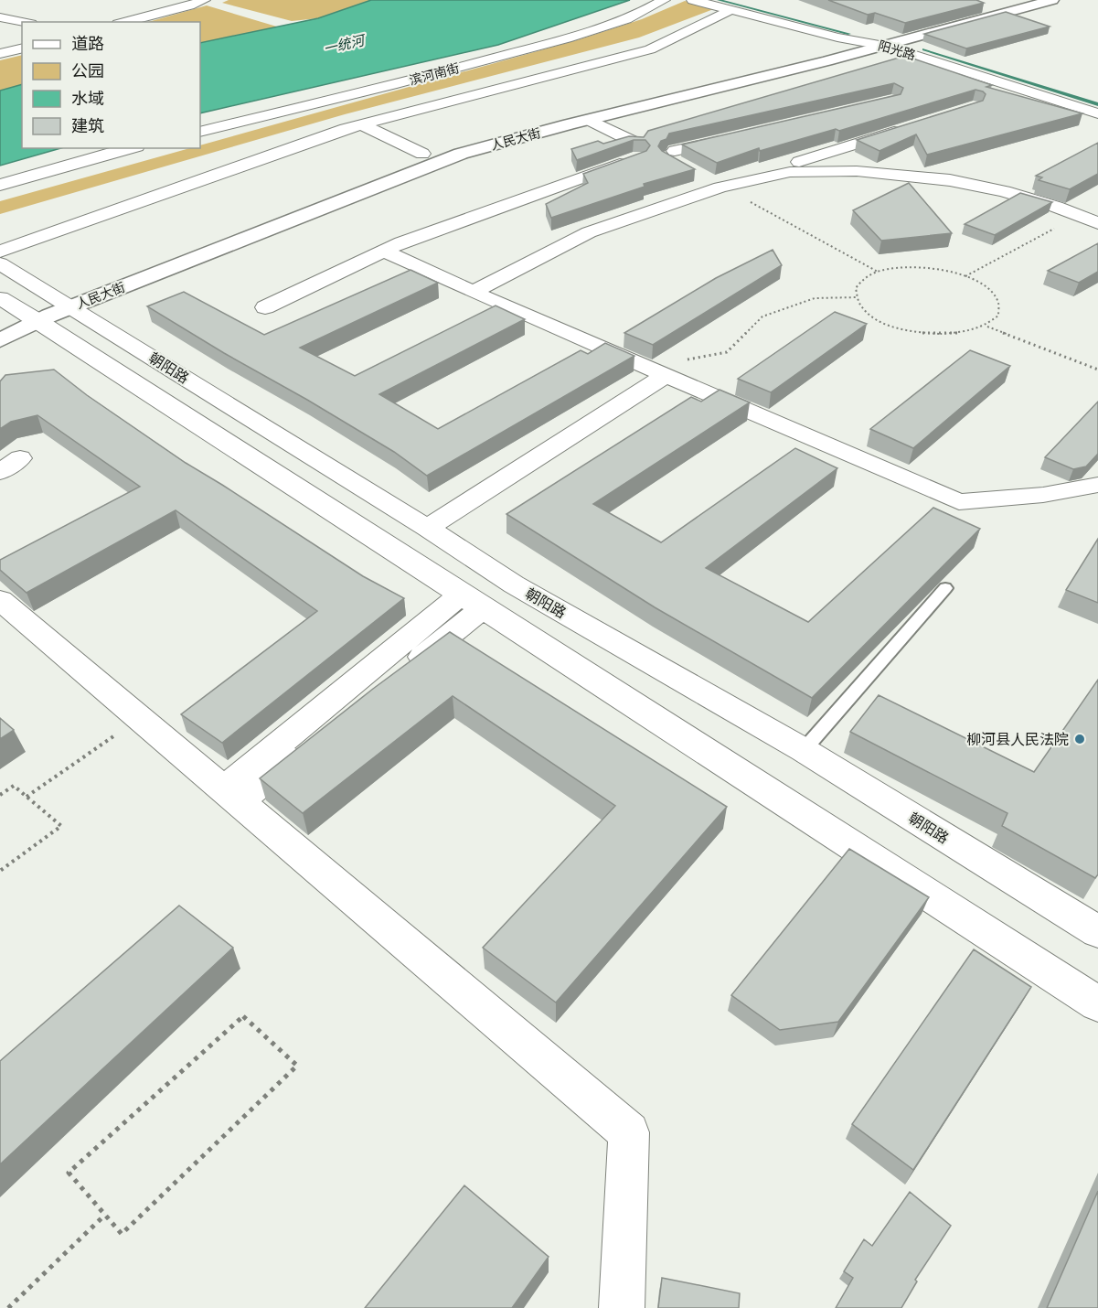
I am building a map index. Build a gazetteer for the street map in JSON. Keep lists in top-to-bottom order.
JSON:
{
  "streets": {
    "street": [
      "阳光路",
      "滨河南街",
      "人民大街",
      "朝阳路"
    ]
  },
  "crossings": [
    ["阳光路", "人民大街"],
    ["人民大街", "朝阳路"]
  ],
  "water": ["一统河"],
  "places": ["柳河县人民法院"],
  "legend": [
    "道路",
    "公园",
    "水域",
    "建筑"
  ]
}
